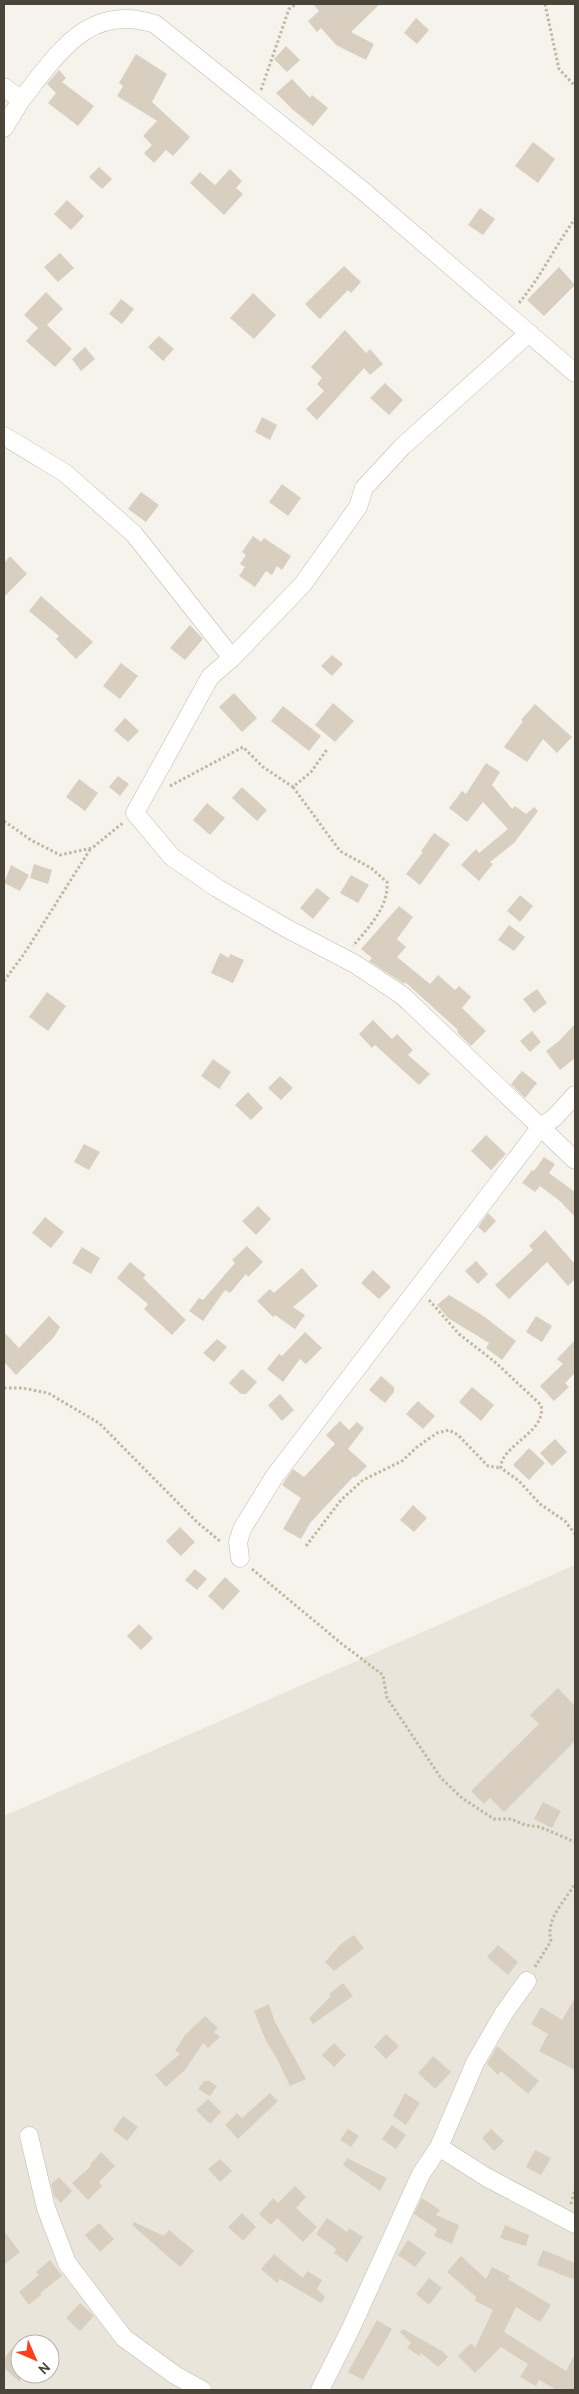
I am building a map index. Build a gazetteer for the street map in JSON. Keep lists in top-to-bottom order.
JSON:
{
  "north": "bottom right"
}
